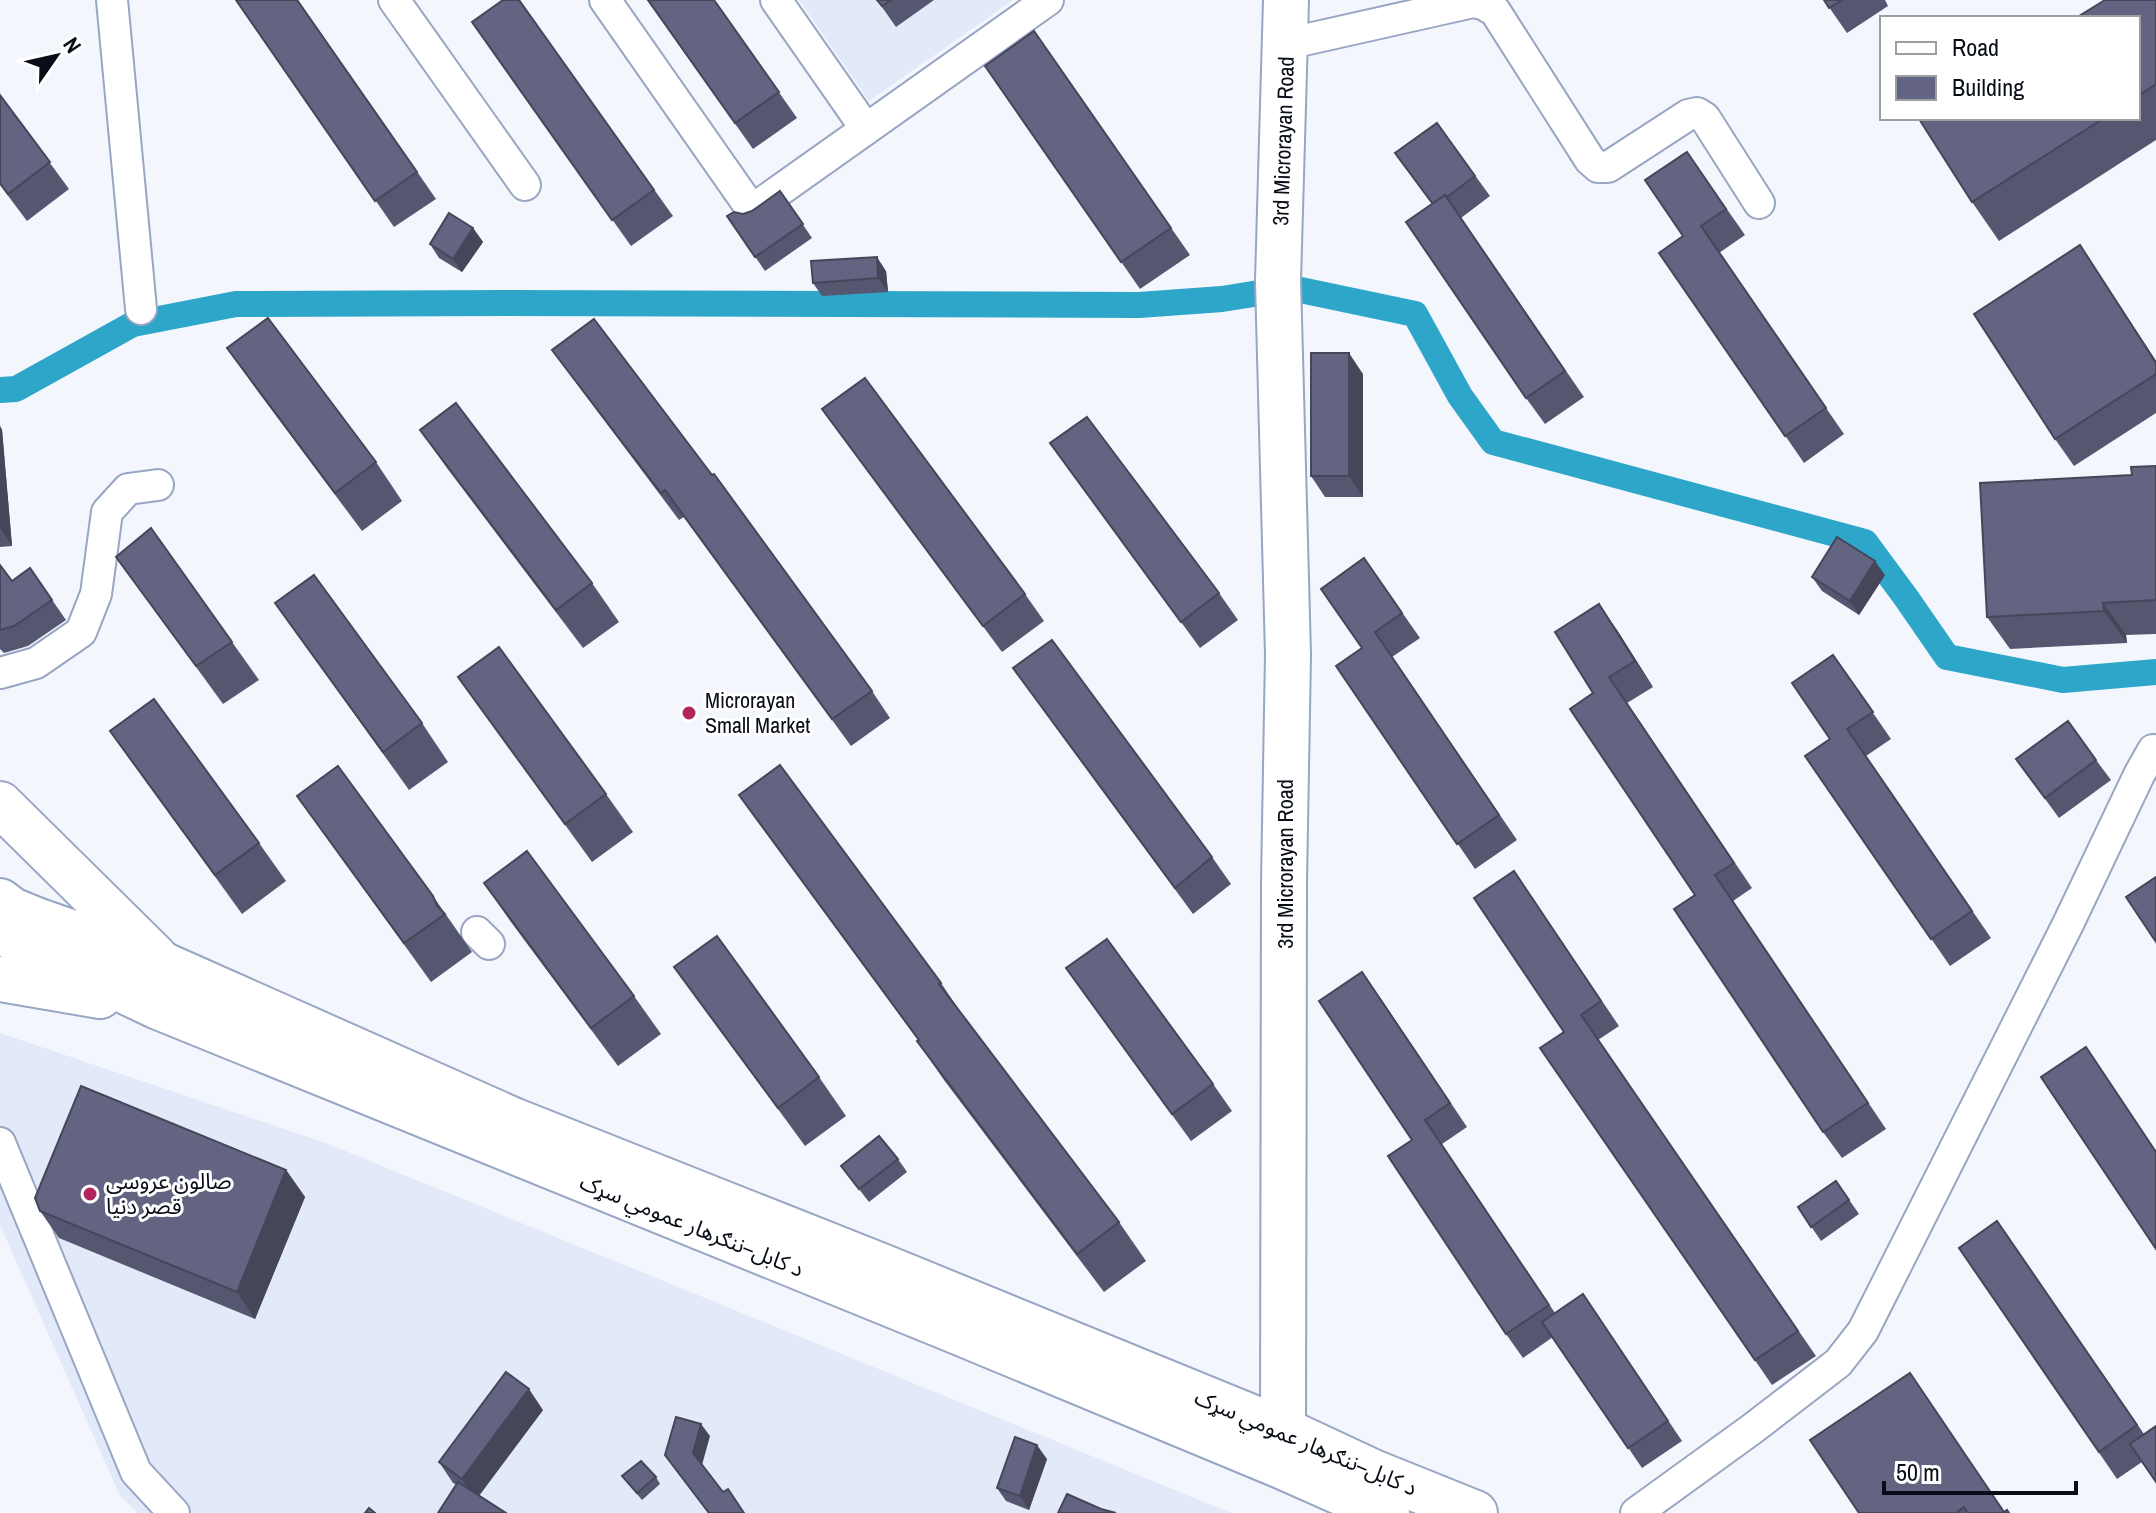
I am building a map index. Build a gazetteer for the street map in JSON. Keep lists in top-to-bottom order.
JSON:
{
  "streets": {
    "main road": ["3rd Microrayan Road", "د کابل–ننګرهار عمومي سړک"]
  },
  "crossings": [
    ["3rd Microrayan Road", "د کابل–ننګرهار عمومي سړک"]
  ],
  "places": ["Microrayan Small Market", "صالون عروسی قصر دنیا"],
  "legend": ["Road", "Building"],
  "scale_bar": "50 m",
  "north": "top right"
}
